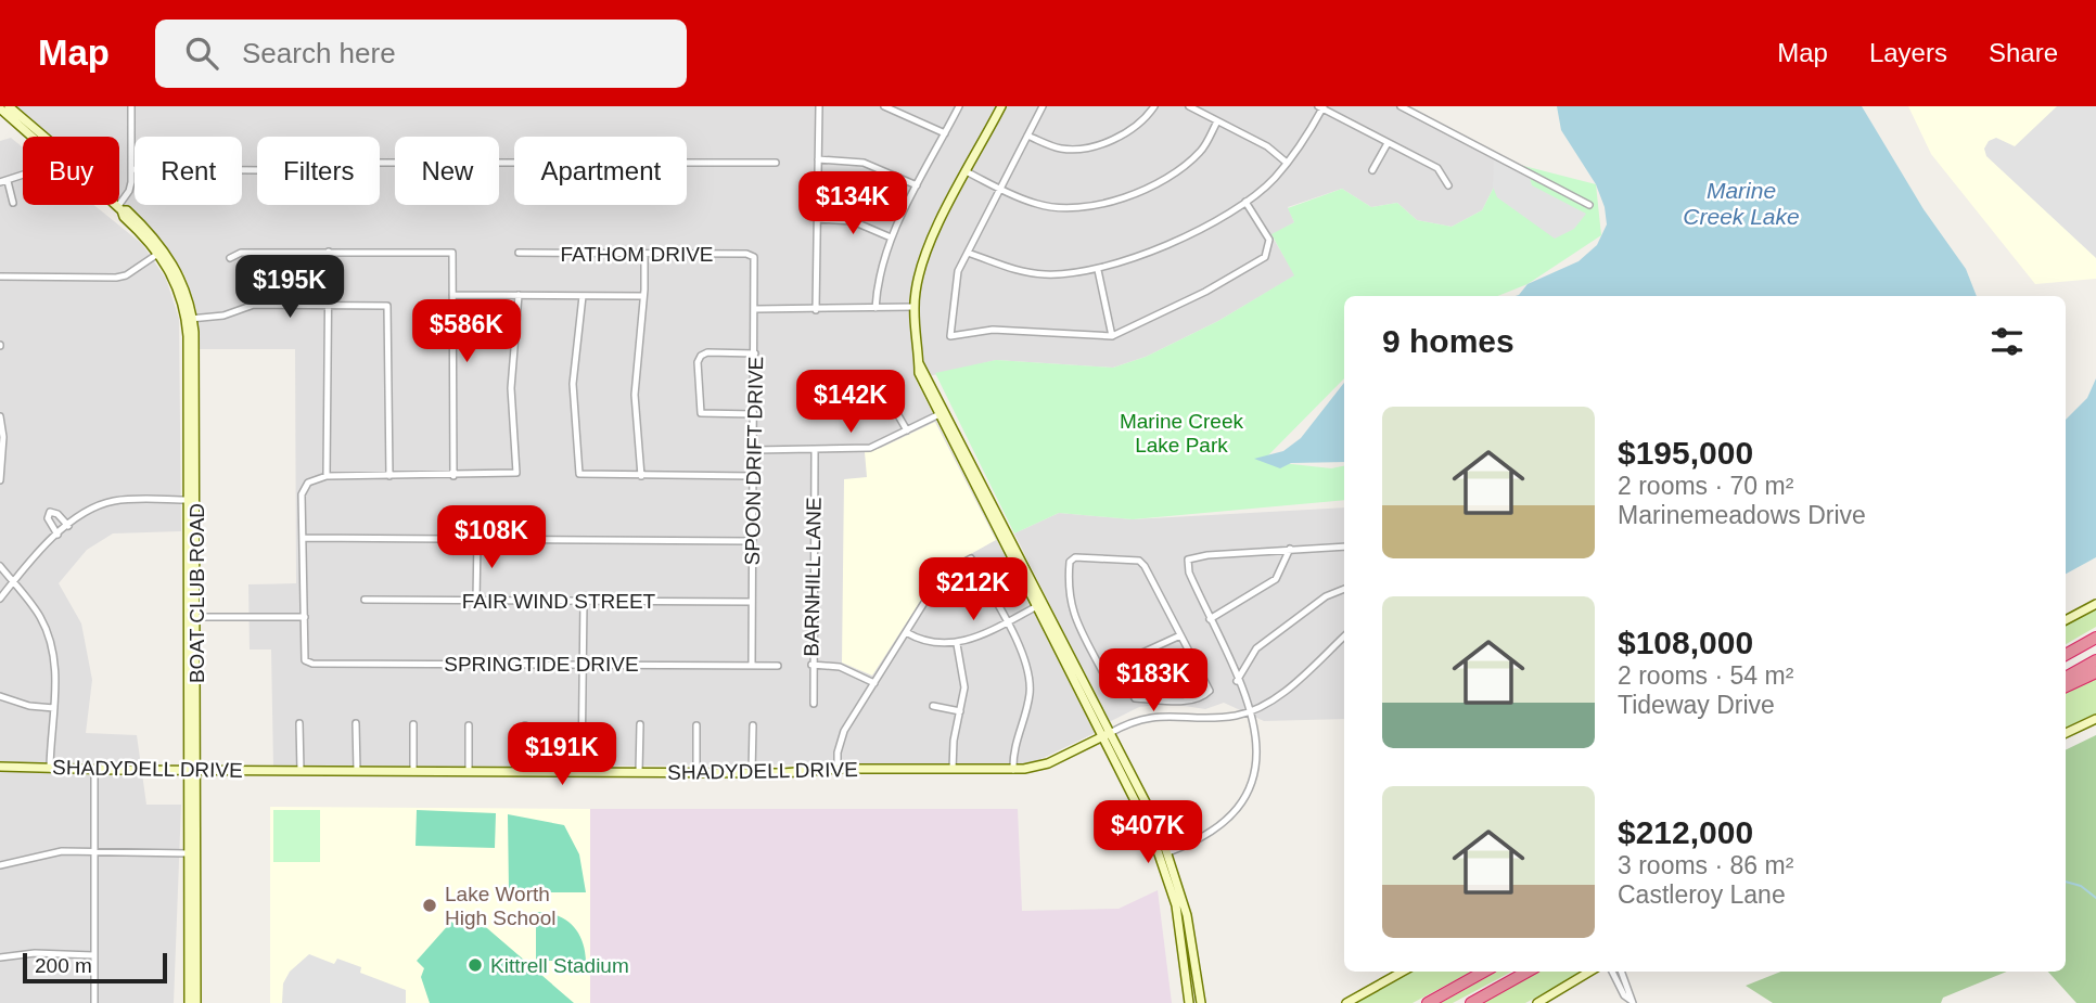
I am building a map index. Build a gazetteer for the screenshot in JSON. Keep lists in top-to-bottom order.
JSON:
{
  "streets": {
    "main road": ["BOAT CLUB ROAD", "SHADYDELL DRIVE"],
    "street": [
      "FATHOM DRIVE",
      "SPOON DRIFT DRIVE",
      "BARNHILL LANE",
      "FAIR WIND STREET",
      "SPRINGTIDE DRIVE"
    ]
  },
  "crossings": [
    ["FATHOM DRIVE", "SPOON DRIFT DRIVE"],
    ["SPOON DRIFT DRIVE", "FAIR WIND STREET"],
    ["SPOON DRIFT DRIVE", "SPRINGTIDE DRIVE"],
    ["BOAT CLUB ROAD", "SHADYDELL DRIVE"]
  ],
  "water": ["Marine Creek Lake"],
  "parks": ["Marine Creek Lake Park"],
  "places": ["Lake Worth High School", "Kittrell Stadium"],
  "scale_bar": "200 m",
  "page": {
    "header": "Map",
    "search": "Search here",
    "nav": ["Map", "Layers", "Share"],
    "chip": [
      "Buy",
      "Rent",
      "Filters",
      "New",
      "Apartment"
    ],
    "price": [
      "$134K",
      "$195K",
      "$586K",
      "$142K",
      "$108K",
      "$212K",
      "$183K",
      "$191K",
      "$407K"
    ],
    "heading": "9 homes",
    "list": [
      {
        "name": "$195,000",
        "note": "2 rooms · 70 m² · Marinemeadows Drive"
      },
      {
        "name": "$108,000",
        "note": "2 rooms · 54 m² · Tideway Drive"
      },
      {
        "name": "$212,000",
        "note": "3 rooms · 86 m² · Castleroy Lane"
      }
    ],
    "scale": "200 m"
  }
}
